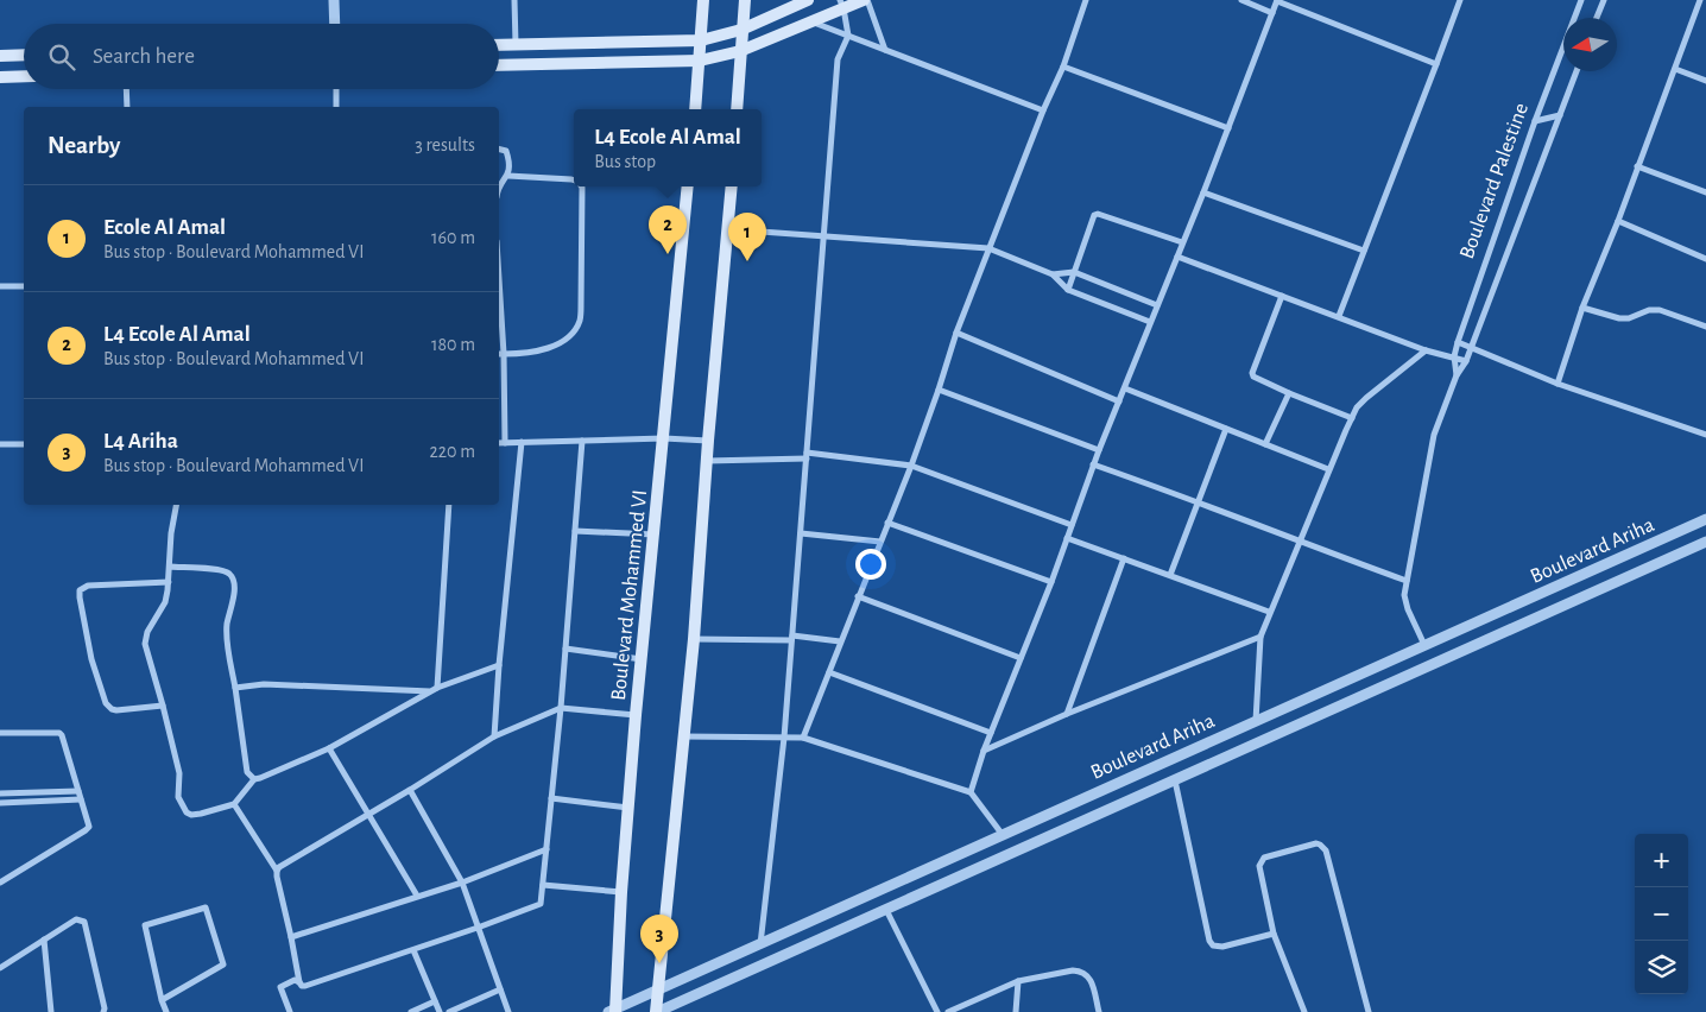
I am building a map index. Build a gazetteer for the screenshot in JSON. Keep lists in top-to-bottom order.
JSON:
{
  "streets": {
    "main road": ["Boulevard Mohammed VI"],
    "street": ["Boulevard Palestine", "Boulevard Ariha"]
  },
  "crossings": [
    ["Boulevard Palestine", "Boulevard Ariha"],
    ["Boulevard Ariha", "Boulevard Mohammed VI"]
  ],
  "north": "left",
  "page": {
    "search": "Search here",
    "heading": ["Nearby", "3 results"],
    "popup": ["L4 Ecole Al Amal", "Bus stop"],
    "list": [
      {
        "mark": "1",
        "name": "Ecole Al Amal",
        "note": "Bus stop · Boulevard Mohammed VI",
        "value": "160 m"
      },
      {
        "mark": "2",
        "name": "L4 Ecole Al Amal",
        "note": "Bus stop · Boulevard Mohammed VI",
        "value": "180 m"
      },
      {
        "mark": "3",
        "name": "L4 Ariha",
        "note": "Bus stop · Boulevard Mohammed VI",
        "value": "220 m"
      }
    ],
    "pins": ["2", "1", "3"],
    "map_buttons": ["+", "−"]
  }
}
